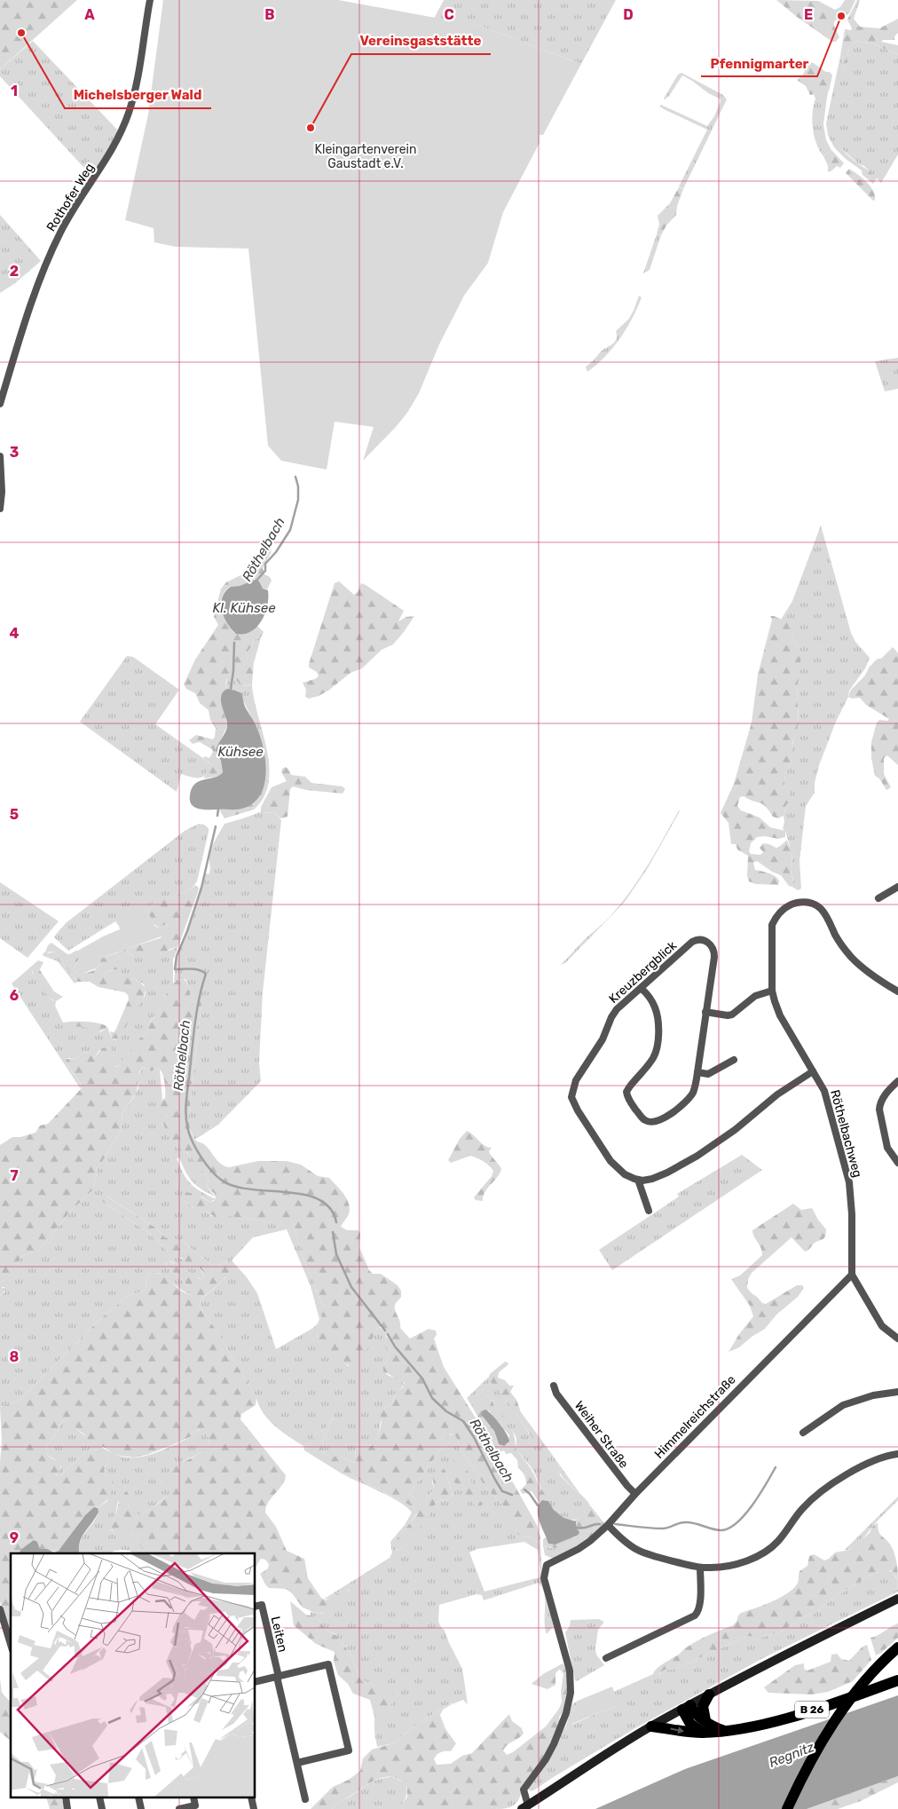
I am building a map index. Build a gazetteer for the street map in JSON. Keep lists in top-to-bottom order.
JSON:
{
  "streets": {
    "main road": ["B 26"],
    "street": [
      "Rothofer Weg",
      "Kreuzbergblick",
      "Röthelbachweg",
      "Himmelreichstraße",
      "Weiher Straße",
      "Leiten"
    ]
  },
  "crossings": [
    ["Röthelbachweg", "Himmelreichstraße"],
    ["Himmelreichstraße", "Weiher Straße"]
  ],
  "water": [
    "Röthelbach",
    "Kl. Kühsee",
    "Kühsee",
    "Regnitz"
  ],
  "parks": ["Kleingartenverein Gaustadt e.V."],
  "places": ["Pfennigmarter", "Michelsberger Wald", "Vereinsgaststätte"],
  "grid": {
    "columns": [
      "A",
      "B",
      "C",
      "D",
      "E"
    ],
    "rows": [
      "1",
      "2",
      "3",
      "4",
      "5",
      "6",
      "7",
      "8",
      "9"
    ]
  }
}
